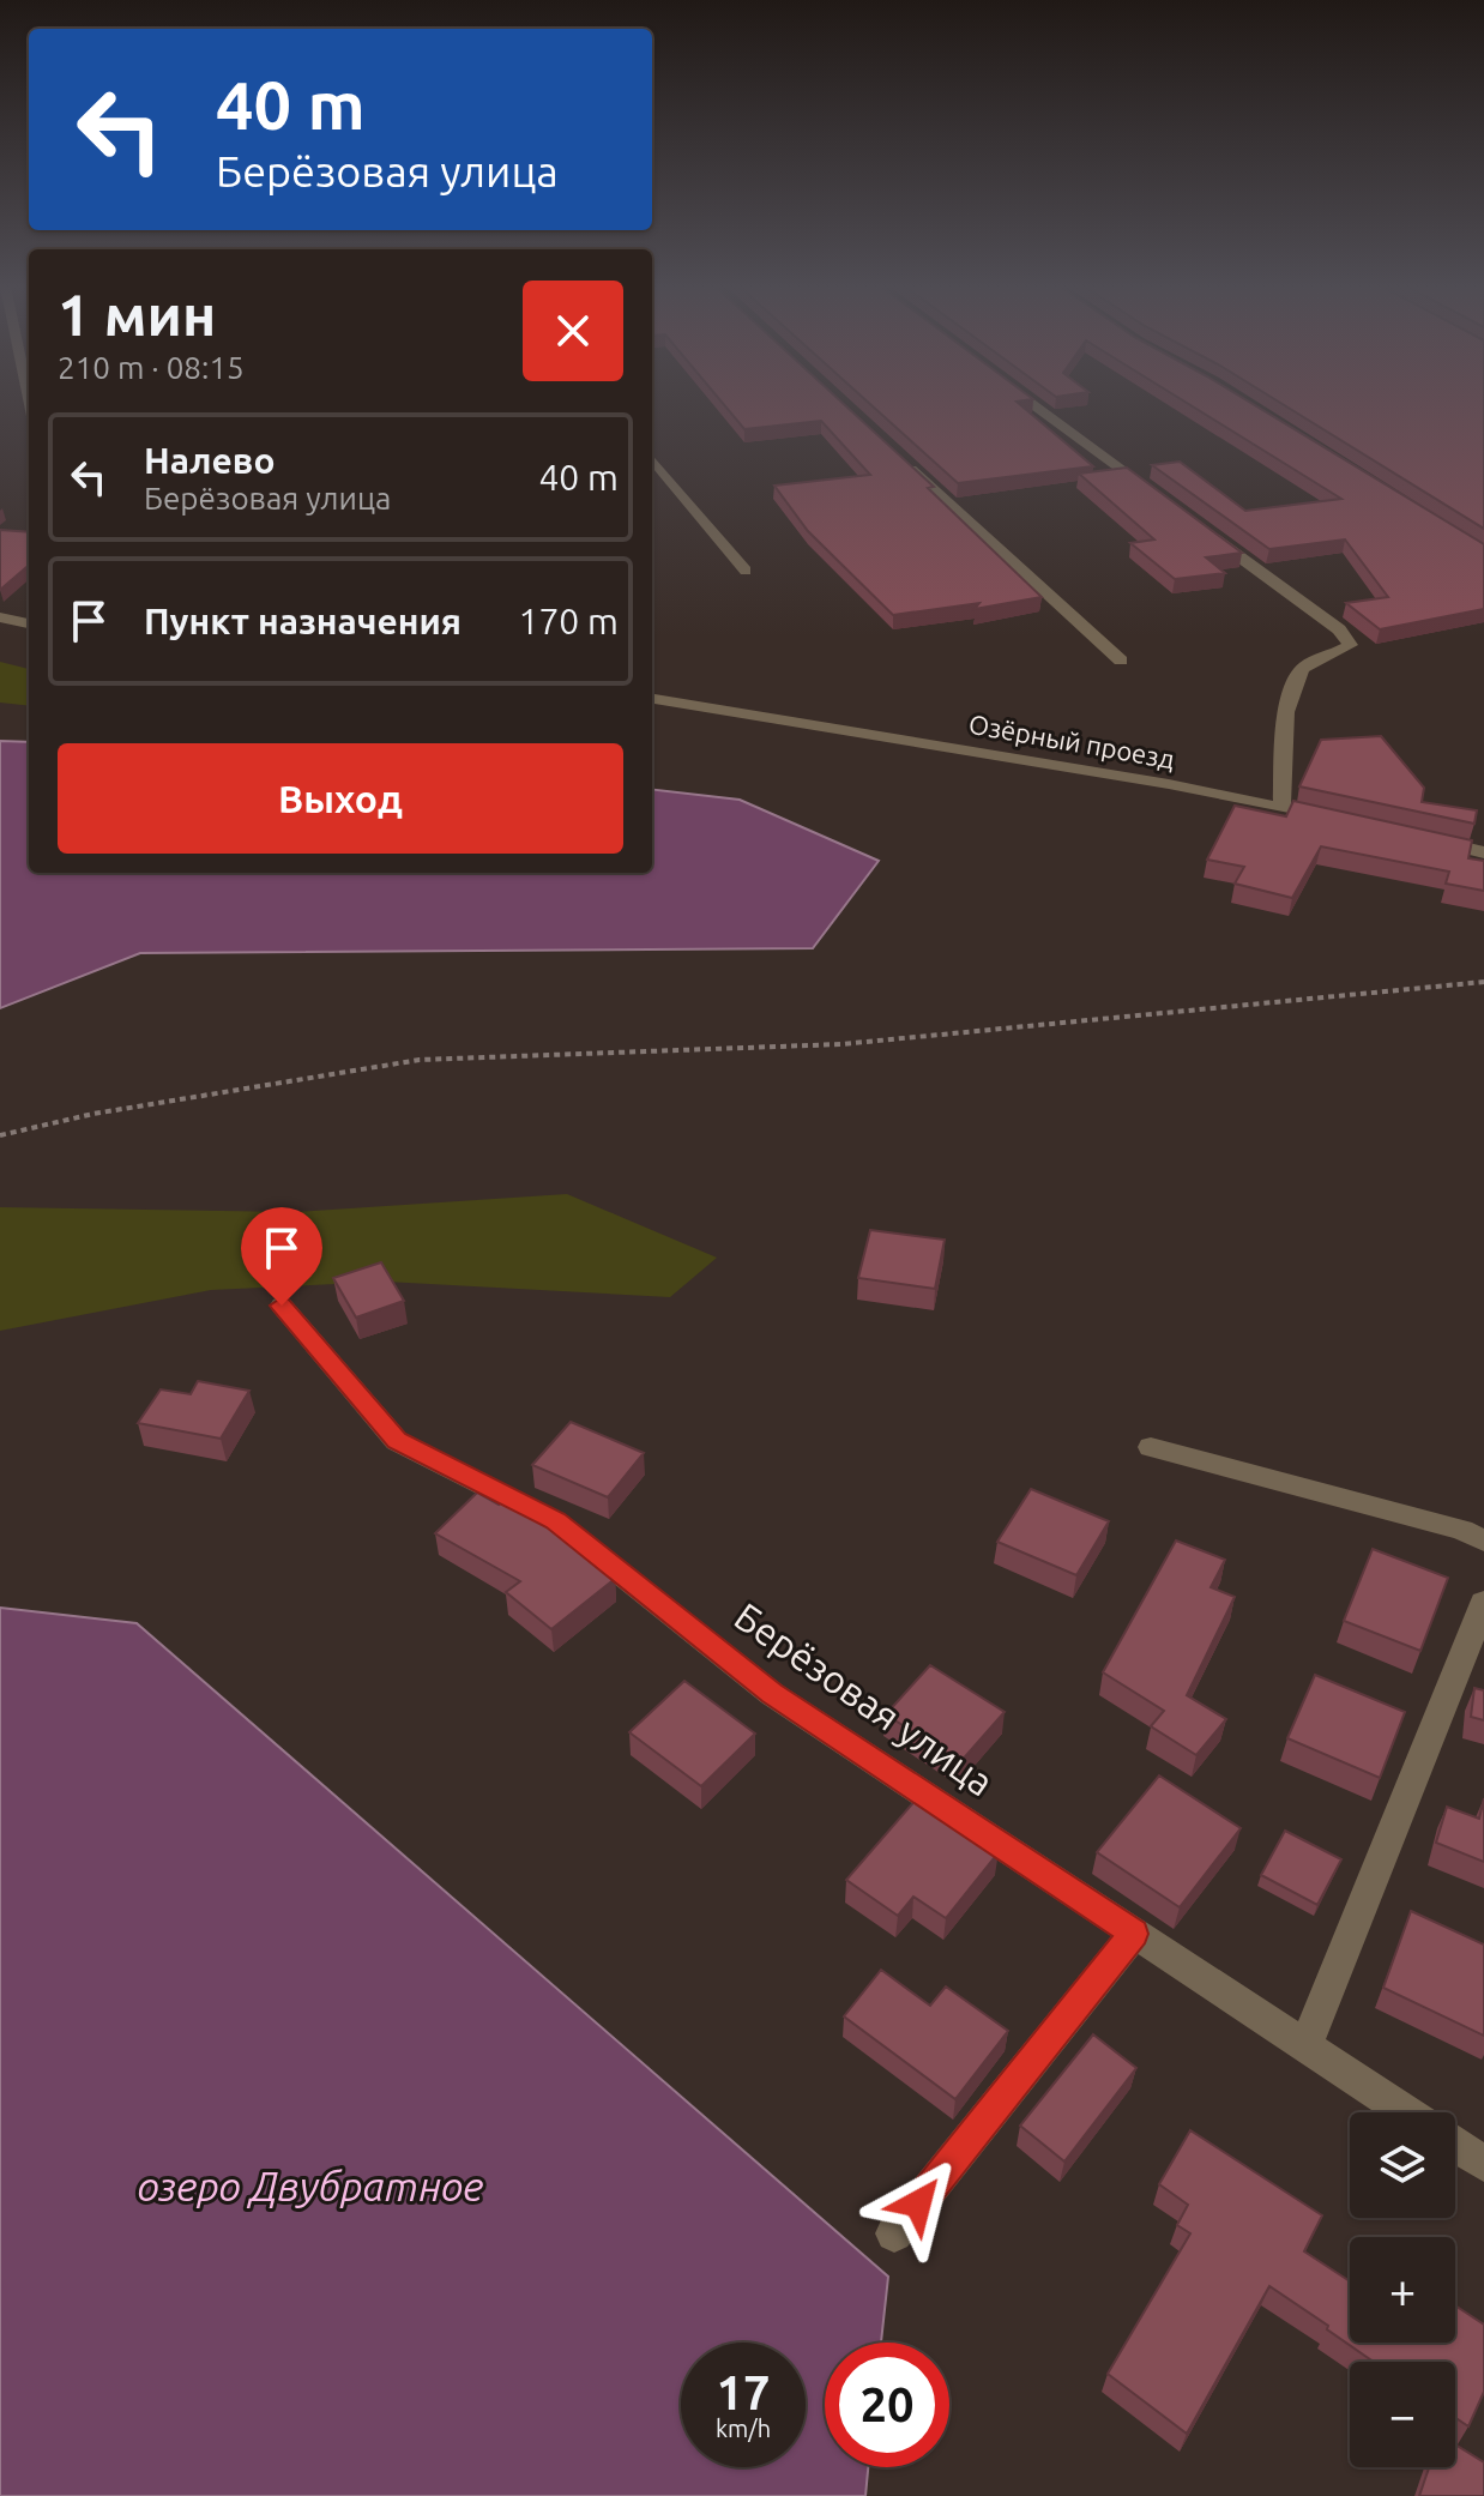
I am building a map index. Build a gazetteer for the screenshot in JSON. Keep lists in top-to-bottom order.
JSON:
{
  "streets": {
    "street": ["Озёрный проезд", "Берёзовая улица"]
  },
  "water": ["озеро Двубратное"],
  "page": {
    "turn": ["40 m", "Берёзовая улица"],
    "heading": ["1 мин", "210 m · 08:15"],
    "list": [
      {
        "name": "Налево",
        "note": "Берёзовая улица",
        "value": "40 m"
      },
      {
        "name": "Пункт назначения",
        "value": "170 m"
      }
    ],
    "buttons": "Выход",
    "map_buttons": ["+", "−"],
    "speed": "17 km/h",
    "limit": "20"
  }
}
